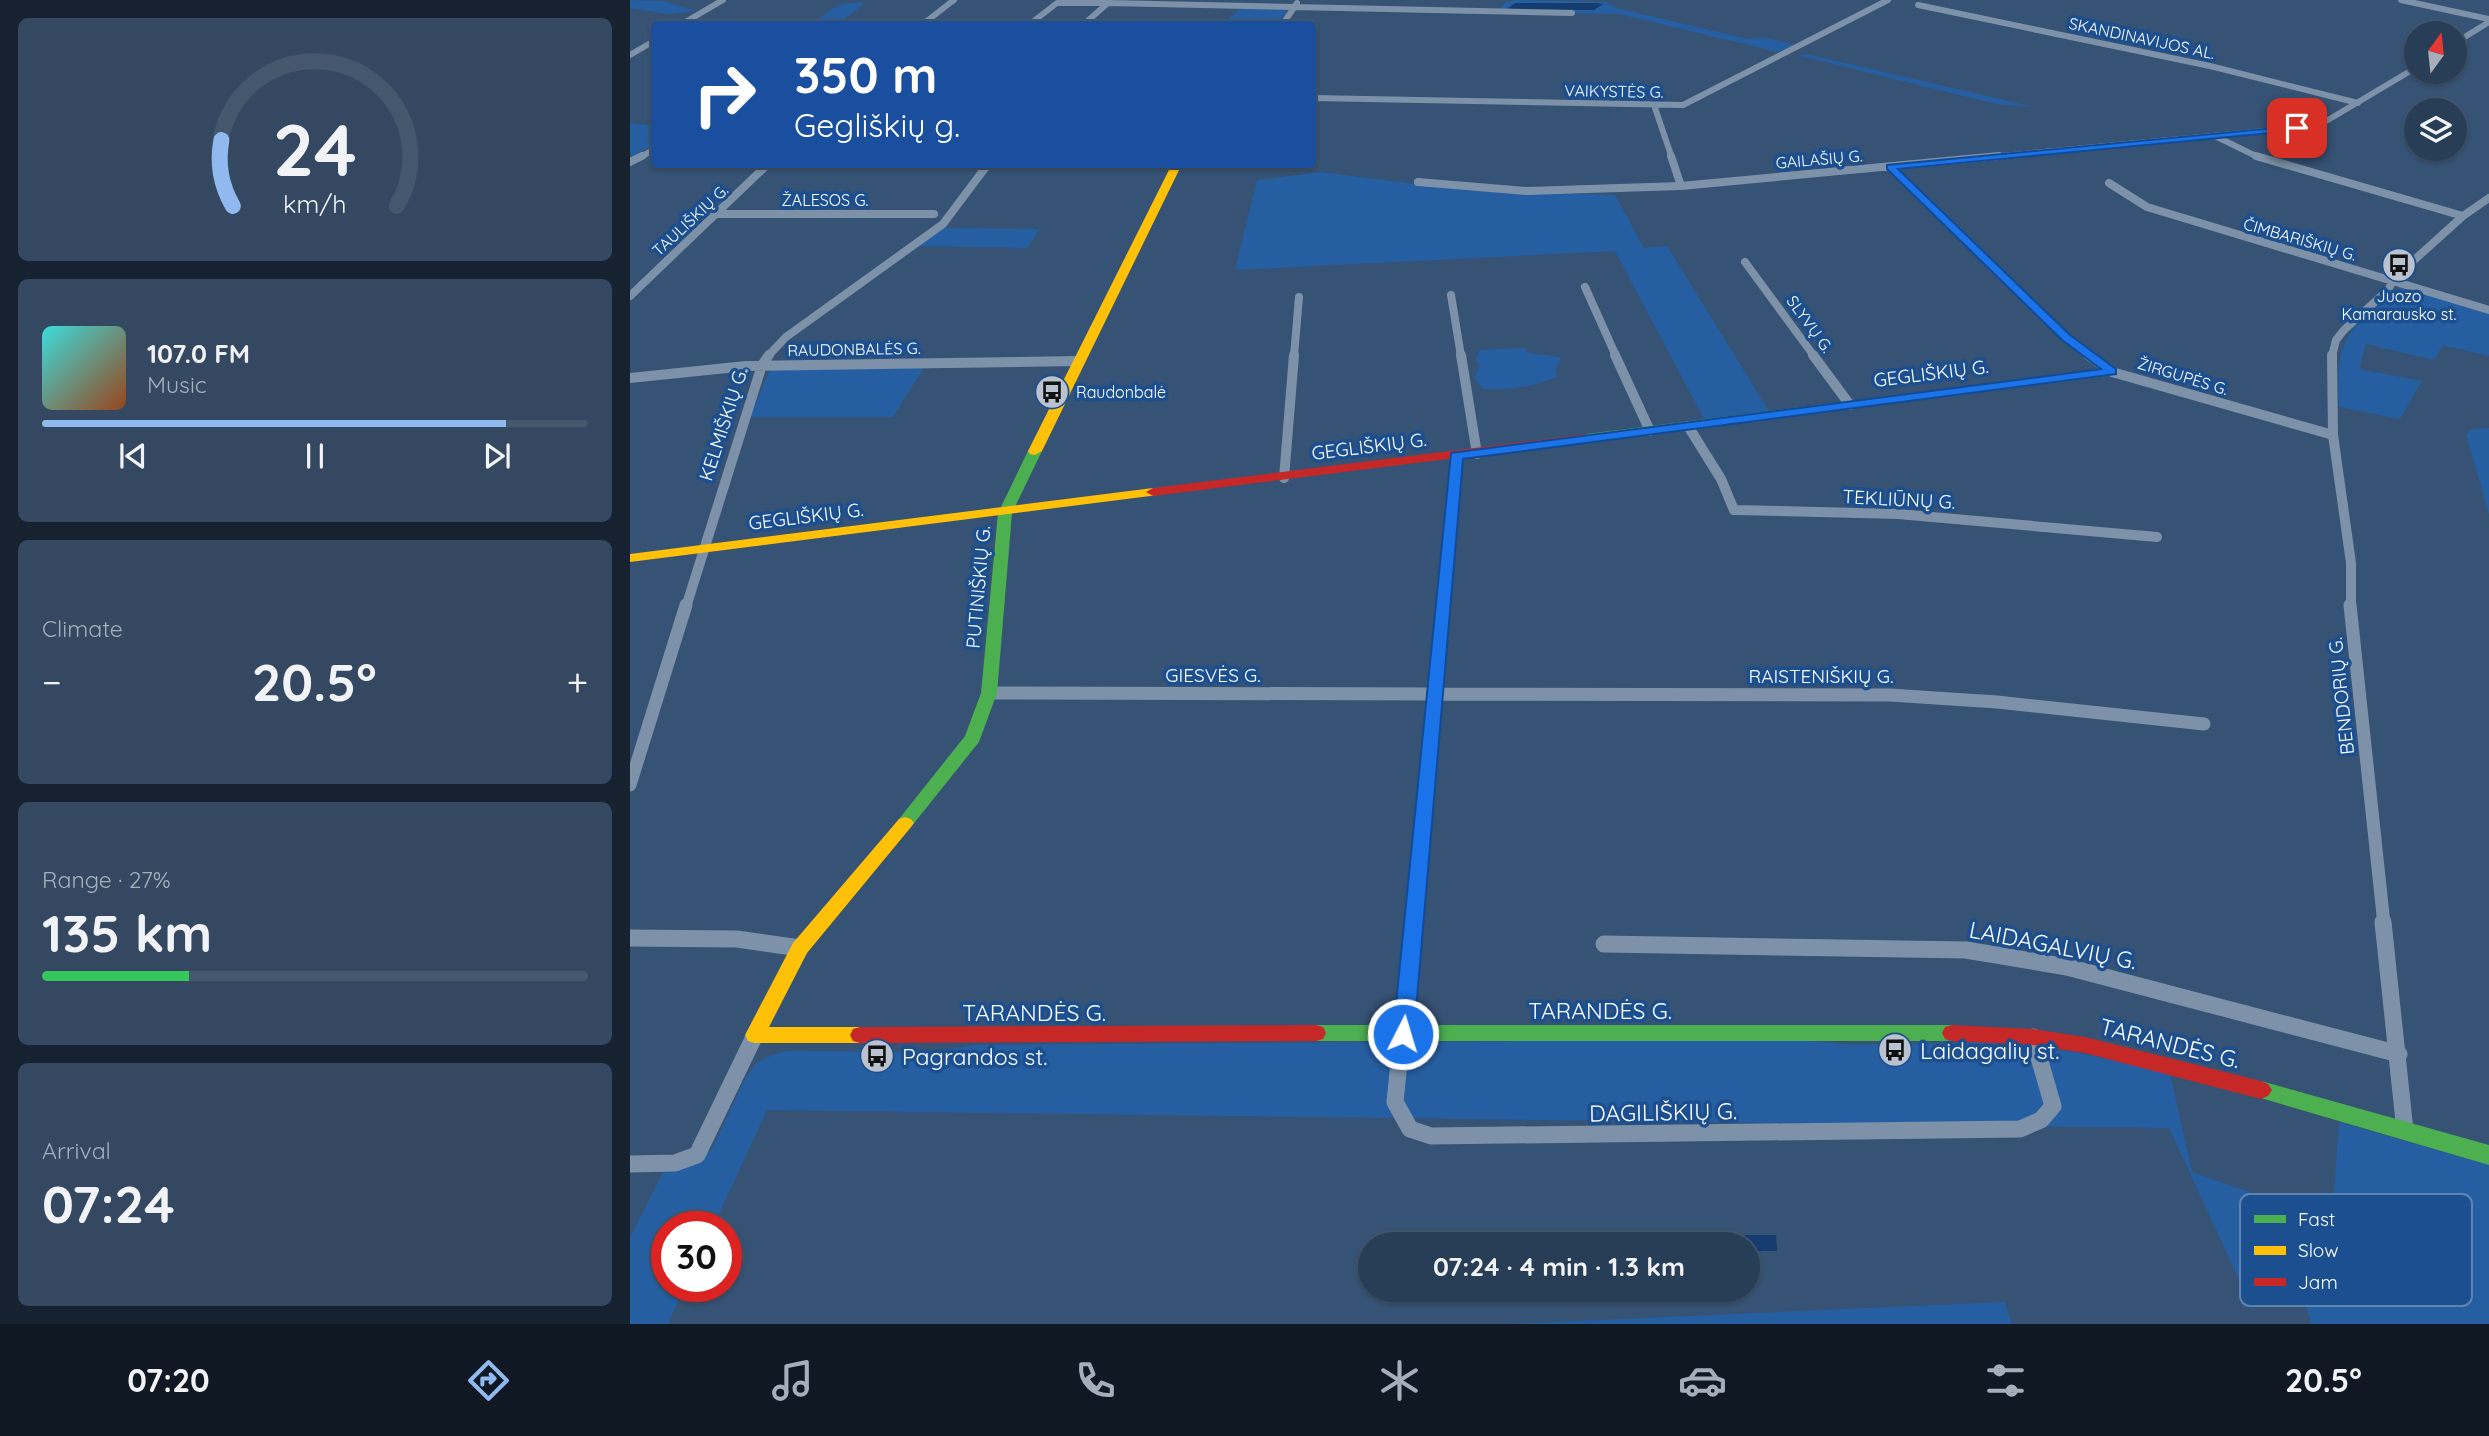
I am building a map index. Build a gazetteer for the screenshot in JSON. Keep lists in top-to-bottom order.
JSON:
{
  "streets": {
    "street": [
      "SKANDINAVIJOS AL.",
      "VAIKYSTĖS G.",
      "GAILAŠIŲ G.",
      "ŽALESOS G.",
      "TAULIŠKIŲ G.",
      "ČIMBARIŠKIŲ G.",
      "SLYVŲ G.",
      "RAUDONBALĖS G.",
      "GEGLIŠKIŲ G.",
      "ŽIRGUPĖS G.",
      "KELMIŠKIŲ G.",
      "TEKLIŪNŲ G.",
      "PUTINIŠKIŲ G.",
      "GIESVĖS G.",
      "RAISTENIŠKIŲ G.",
      "BENDORIŲ G.",
      "LAIDAGALVIŲ G.",
      "TARANDĖS G.",
      "DAGILIŠKIŲ G."
    ]
  },
  "crossings": [
    ["SKANDINAVIJOS AL.", "GAILAŠIŲ G."],
    ["GAILAŠIŲ G.", "ŽIRGUPĖS G."],
    ["ŽALESOS G.", "TAULIŠKIŲ G."],
    ["ČIMBARIŠKIŲ G.", "BENDORIŲ G."],
    ["SLYVŲ G.", "GEGLIŠKIŲ G."],
    ["RAUDONBALĖS G.", "KELMIŠKIŲ G."],
    ["RAUDONBALĖS G.", "PUTINIŠKIŲ G."],
    ["GEGLIŠKIŲ G.", "ŽIRGUPĖS G."],
    ["GEGLIŠKIŲ G.", "KELMIŠKIŲ G."],
    ["GEGLIŠKIŲ G.", "TEKLIŪNŲ G."],
    ["GEGLIŠKIŲ G.", "PUTINIŠKIŲ G."],
    ["ŽIRGUPĖS G.", "BENDORIŲ G."],
    ["PUTINIŠKIŲ G.", "GIESVĖS G."],
    ["PUTINIŠKIŲ G.", "TARANDĖS G."],
    ["GIESVĖS G.", "RAISTENIŠKIŲ G."],
    ["BENDORIŲ G.", "LAIDAGALVIŲ G."],
    ["BENDORIŲ G.", "TARANDĖS G."],
    ["TARANDĖS G.", "DAGILIŠKIŲ G."]
  ],
  "places": {
    "bus stop": [
      "Juozo Kamarausko st.",
      "Raudonbalė",
      "Laidagalių st.",
      "Pagrandos st."
    ]
  },
  "legend": ["Fast", "Slow", "Jam"],
  "north": "top",
  "page": {
    "turn": ["350 m", "Gegliškių g."],
    "song": ["107.0 FM", "Music"],
    "tile": [
      "Climate",
      ["Range · 27%", "135 km"],
      ["Arrival", "07:24"]
    ],
    "heat": ["−", "20.5°", "+"],
    "limit": "30",
    "trip": "07:24 · 4 min · 1.3 km",
    "tabs": ["07:20", "20.5°"],
    "gauge": ["24", "km/h"]
  }
}
